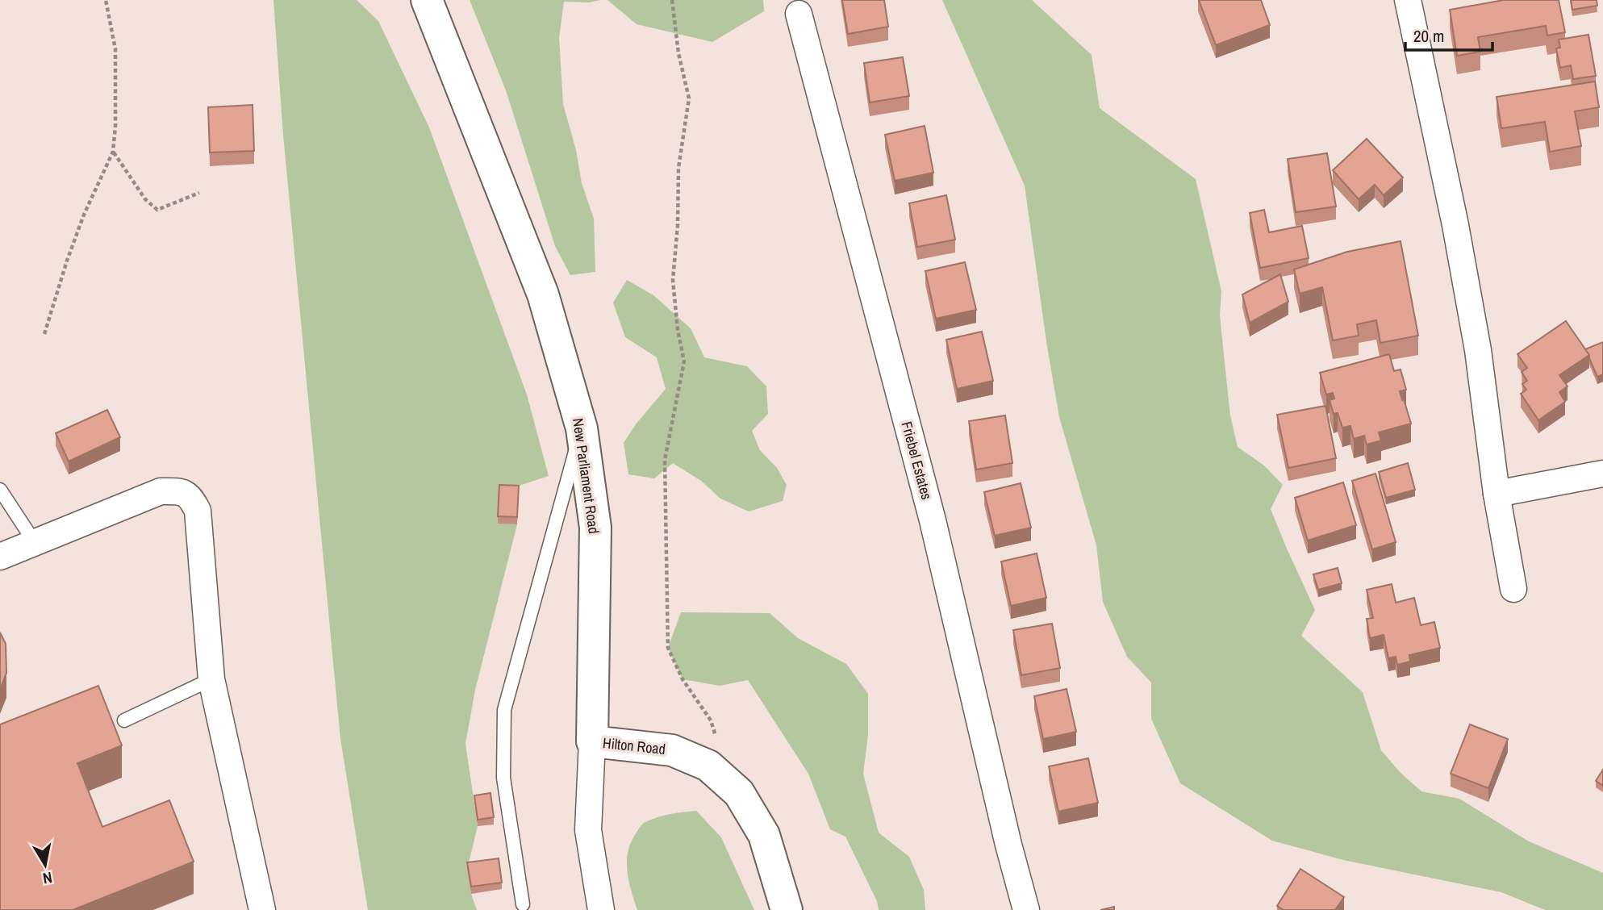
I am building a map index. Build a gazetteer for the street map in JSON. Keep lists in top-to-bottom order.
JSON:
{
  "streets": {
    "street": ["Friebel Estates", "New Parliament Road", "Hilton Road"]
  },
  "crossings": [
    ["New Parliament Road", "Hilton Road"]
  ],
  "scale_bar": "20 m",
  "north": "bottom"
}
